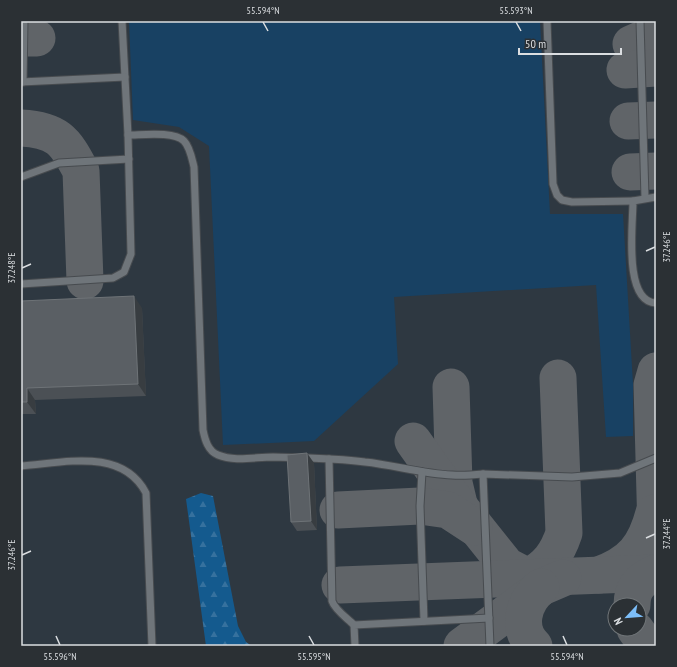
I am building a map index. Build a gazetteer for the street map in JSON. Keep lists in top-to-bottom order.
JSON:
{
  "scale_bar": "50 m",
  "north": "bottom left",
  "coordinates": [
    "55.594°N",
    "55.593°N",
    "37.246°E",
    "37.248°E",
    "37.244°E",
    "55.596°N",
    "55.595°N"
  ]
}
